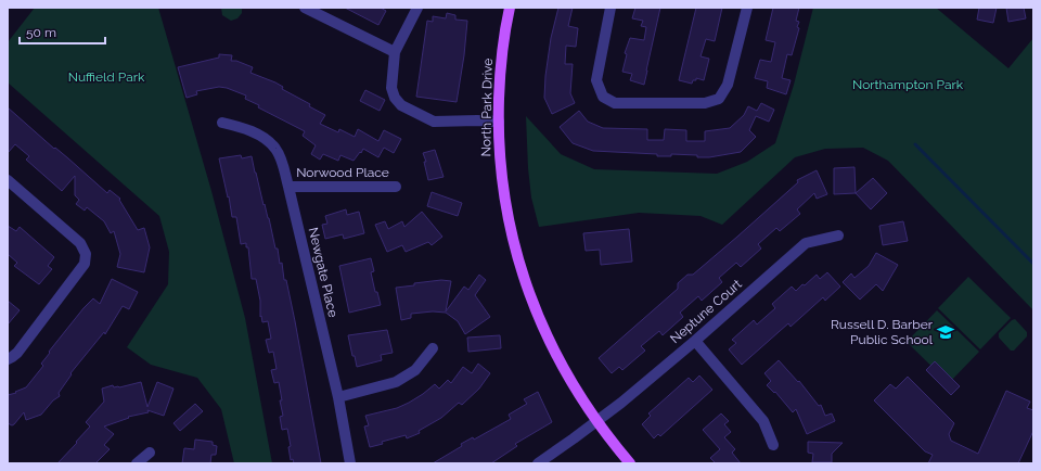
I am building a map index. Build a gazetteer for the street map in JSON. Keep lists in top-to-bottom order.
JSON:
{
  "streets": {
    "main road": ["North Park Drive"],
    "street": ["Norwood Place", "Newgate Place", "Neptune Court"]
  },
  "crossings": [
    ["North Park Drive", "Neptune Court"],
    ["Norwood Place", "Newgate Place"]
  ],
  "parks": ["Nuffield Park", "Northampton Park"],
  "places": {
    "school or university": ["Russell D. Barber Public School"]
  },
  "scale_bar": "50 m"
}
